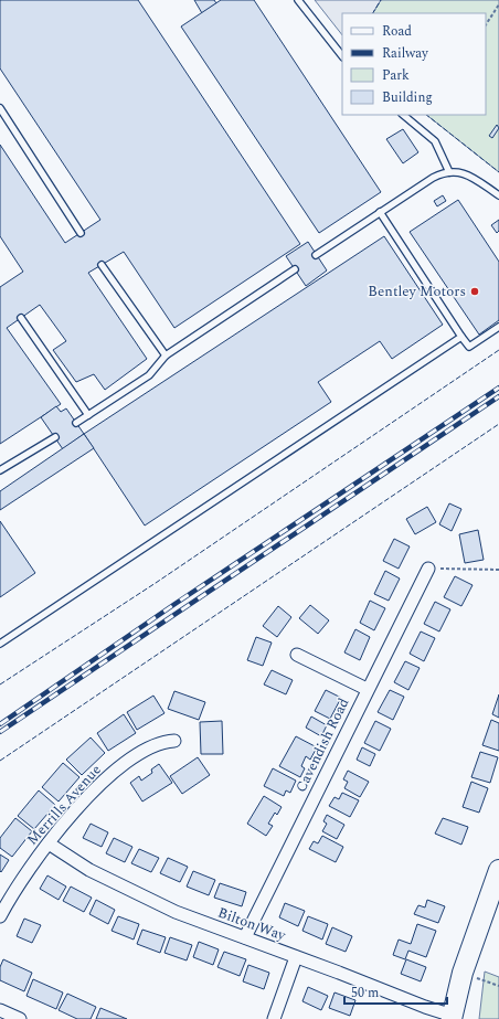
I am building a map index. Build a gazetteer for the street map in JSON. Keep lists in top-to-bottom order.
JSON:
{
  "streets": {
    "street": ["Cavendish Road", "Merrills Avenue", "Bilton Way"]
  },
  "crossings": [
    ["Cavendish Road", "Bilton Way"],
    ["Merrills Avenue", "Bilton Way"]
  ],
  "places": ["Bentley Motors"],
  "legend": [
    "Road",
    "Railway",
    "Park",
    "Building"
  ],
  "scale_bar": "50 m"
}
